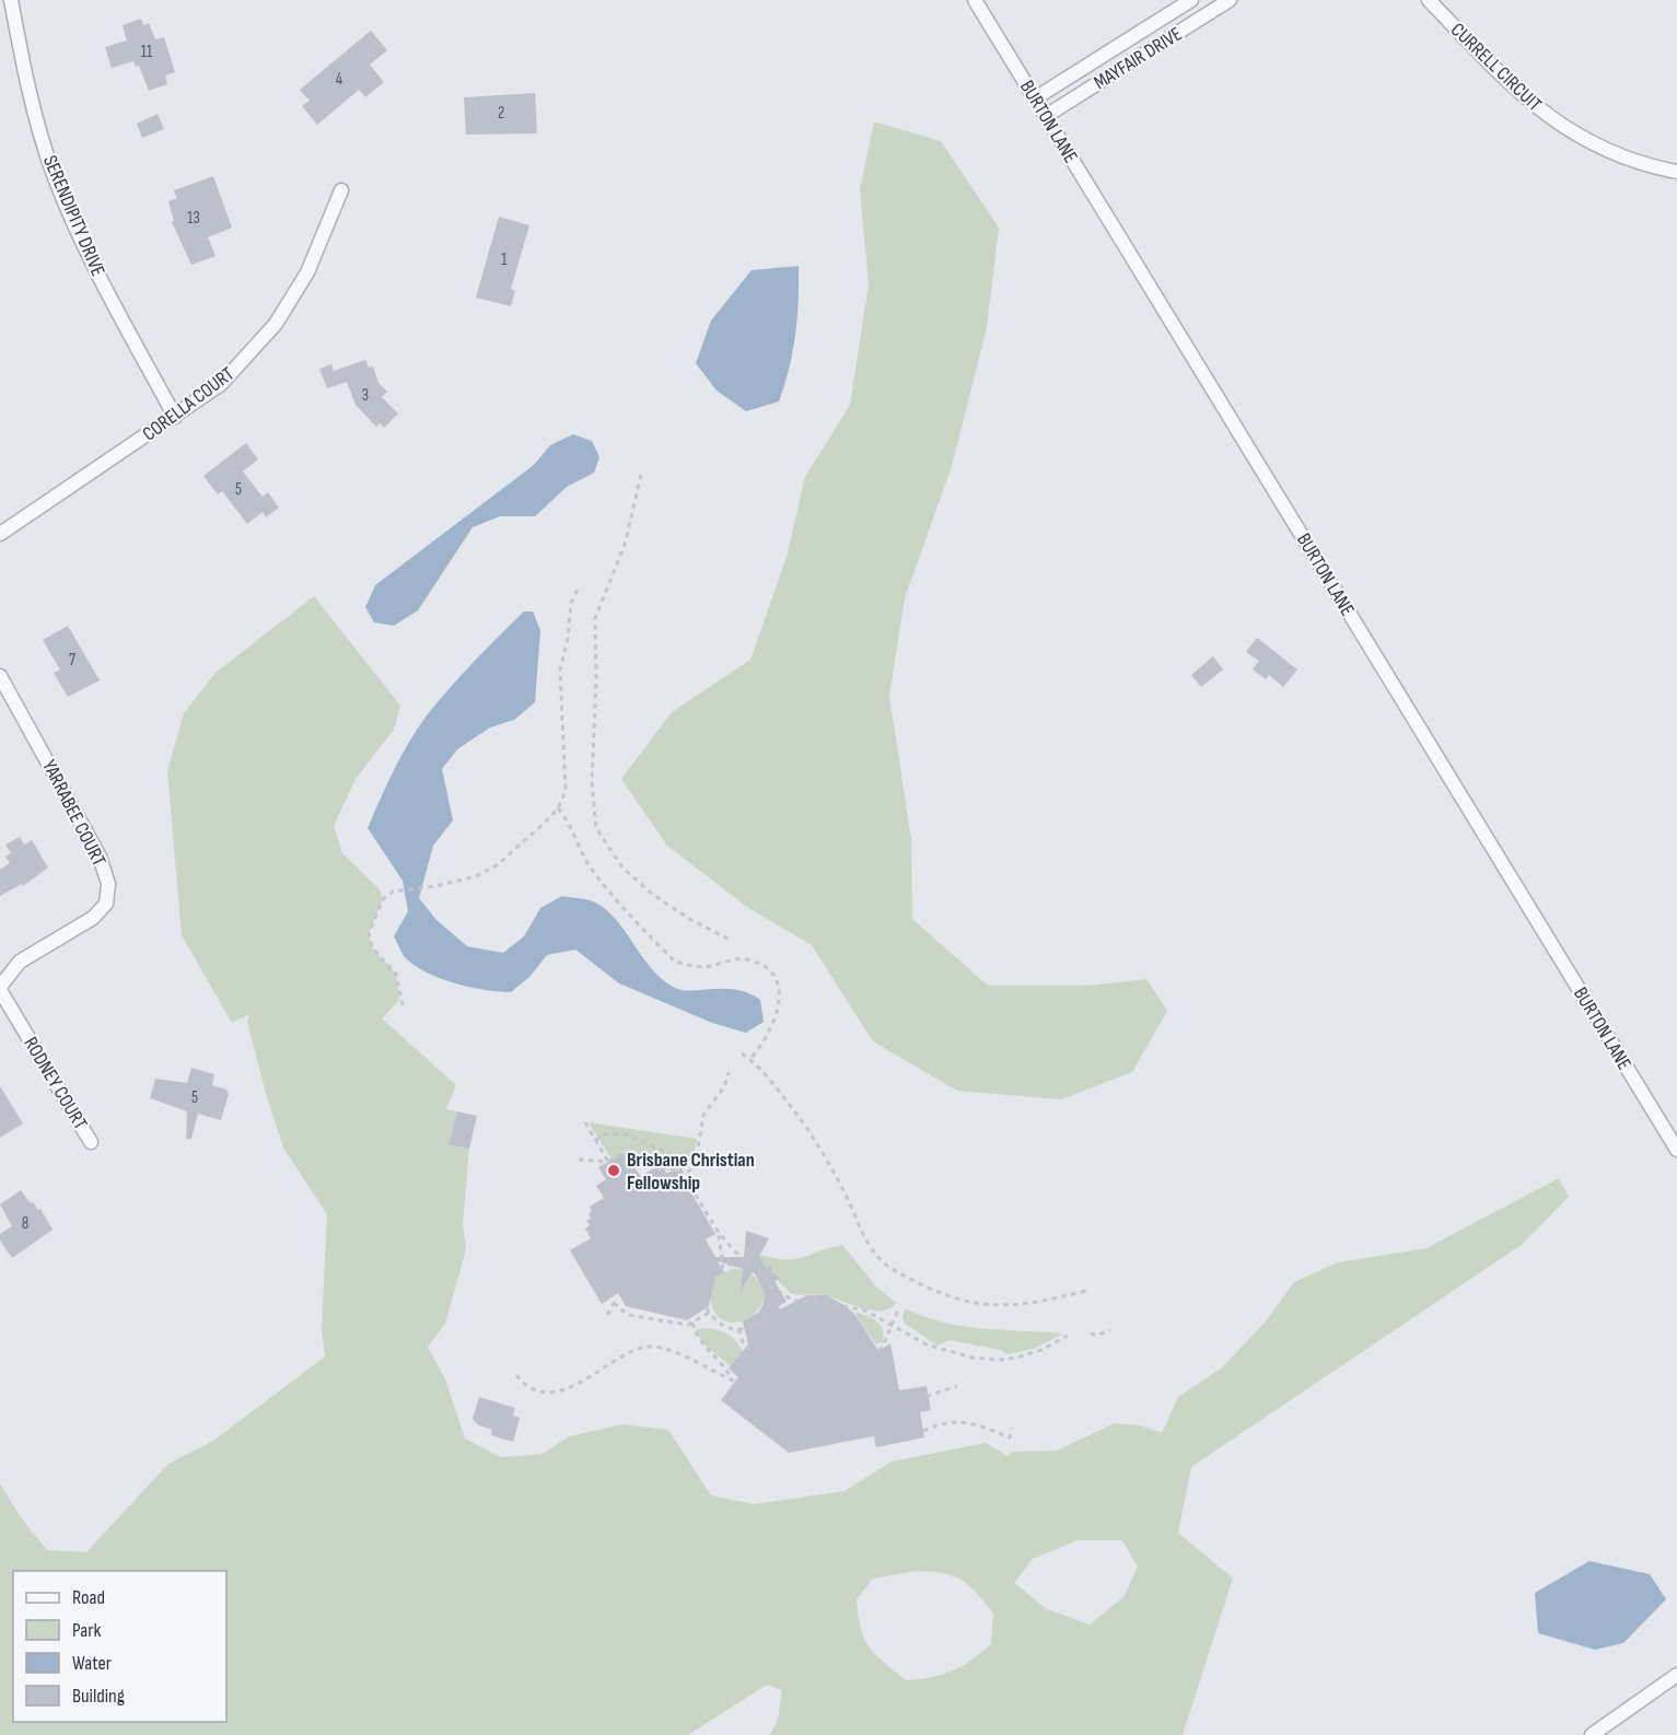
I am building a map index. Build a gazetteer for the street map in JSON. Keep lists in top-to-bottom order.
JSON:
{
  "streets": {
    "street": [
      "MAYFAIR DRIVE",
      "CURRELL CIRCUIT",
      "BURTON LANE",
      "SERENDIPITY DRIVE",
      "CORELLA COURT",
      "YARRABEE COURT",
      "RODNEY COURT"
    ]
  },
  "crossings": [
    ["MAYFAIR DRIVE", "BURTON LANE"],
    ["SERENDIPITY DRIVE", "CORELLA COURT"],
    ["YARRABEE COURT", "RODNEY COURT"]
  ],
  "places": ["Brisbane Christian Fellowship"],
  "house_numbers": [
    "11",
    "4",
    "2",
    "13",
    "1",
    "3",
    "5",
    "7",
    "5",
    "8"
  ],
  "legend": [
    "Road",
    "Park",
    "Water",
    "Building"
  ]
}
